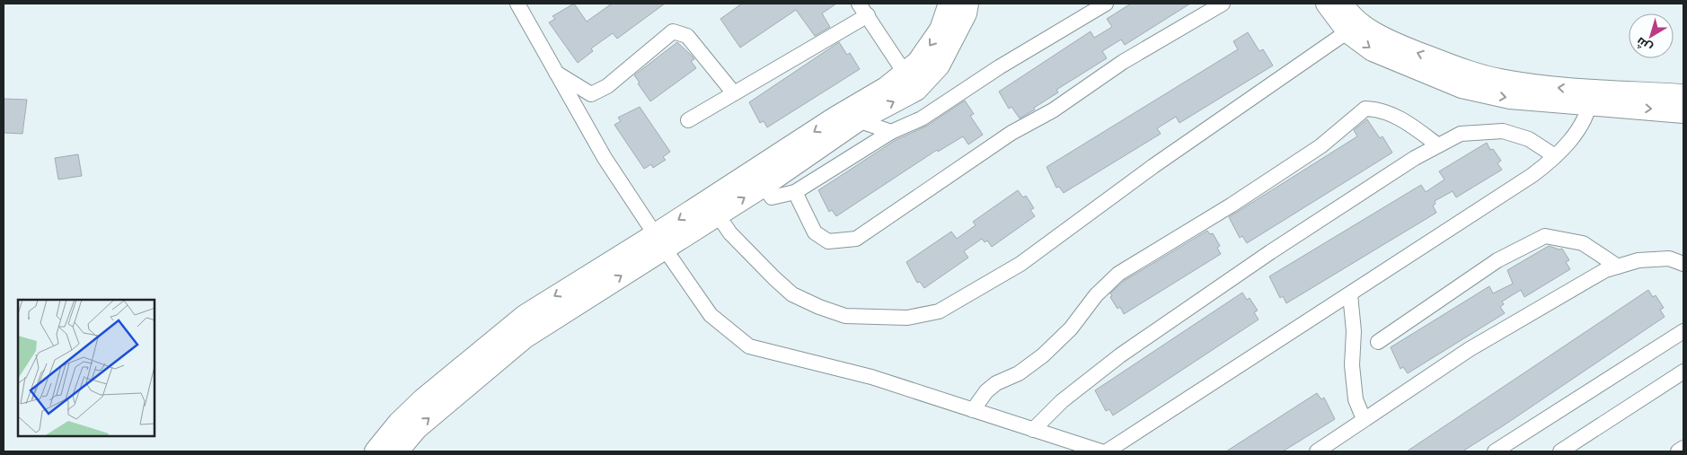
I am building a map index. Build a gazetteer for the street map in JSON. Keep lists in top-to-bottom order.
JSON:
{
  "north": "bottom left"
}
